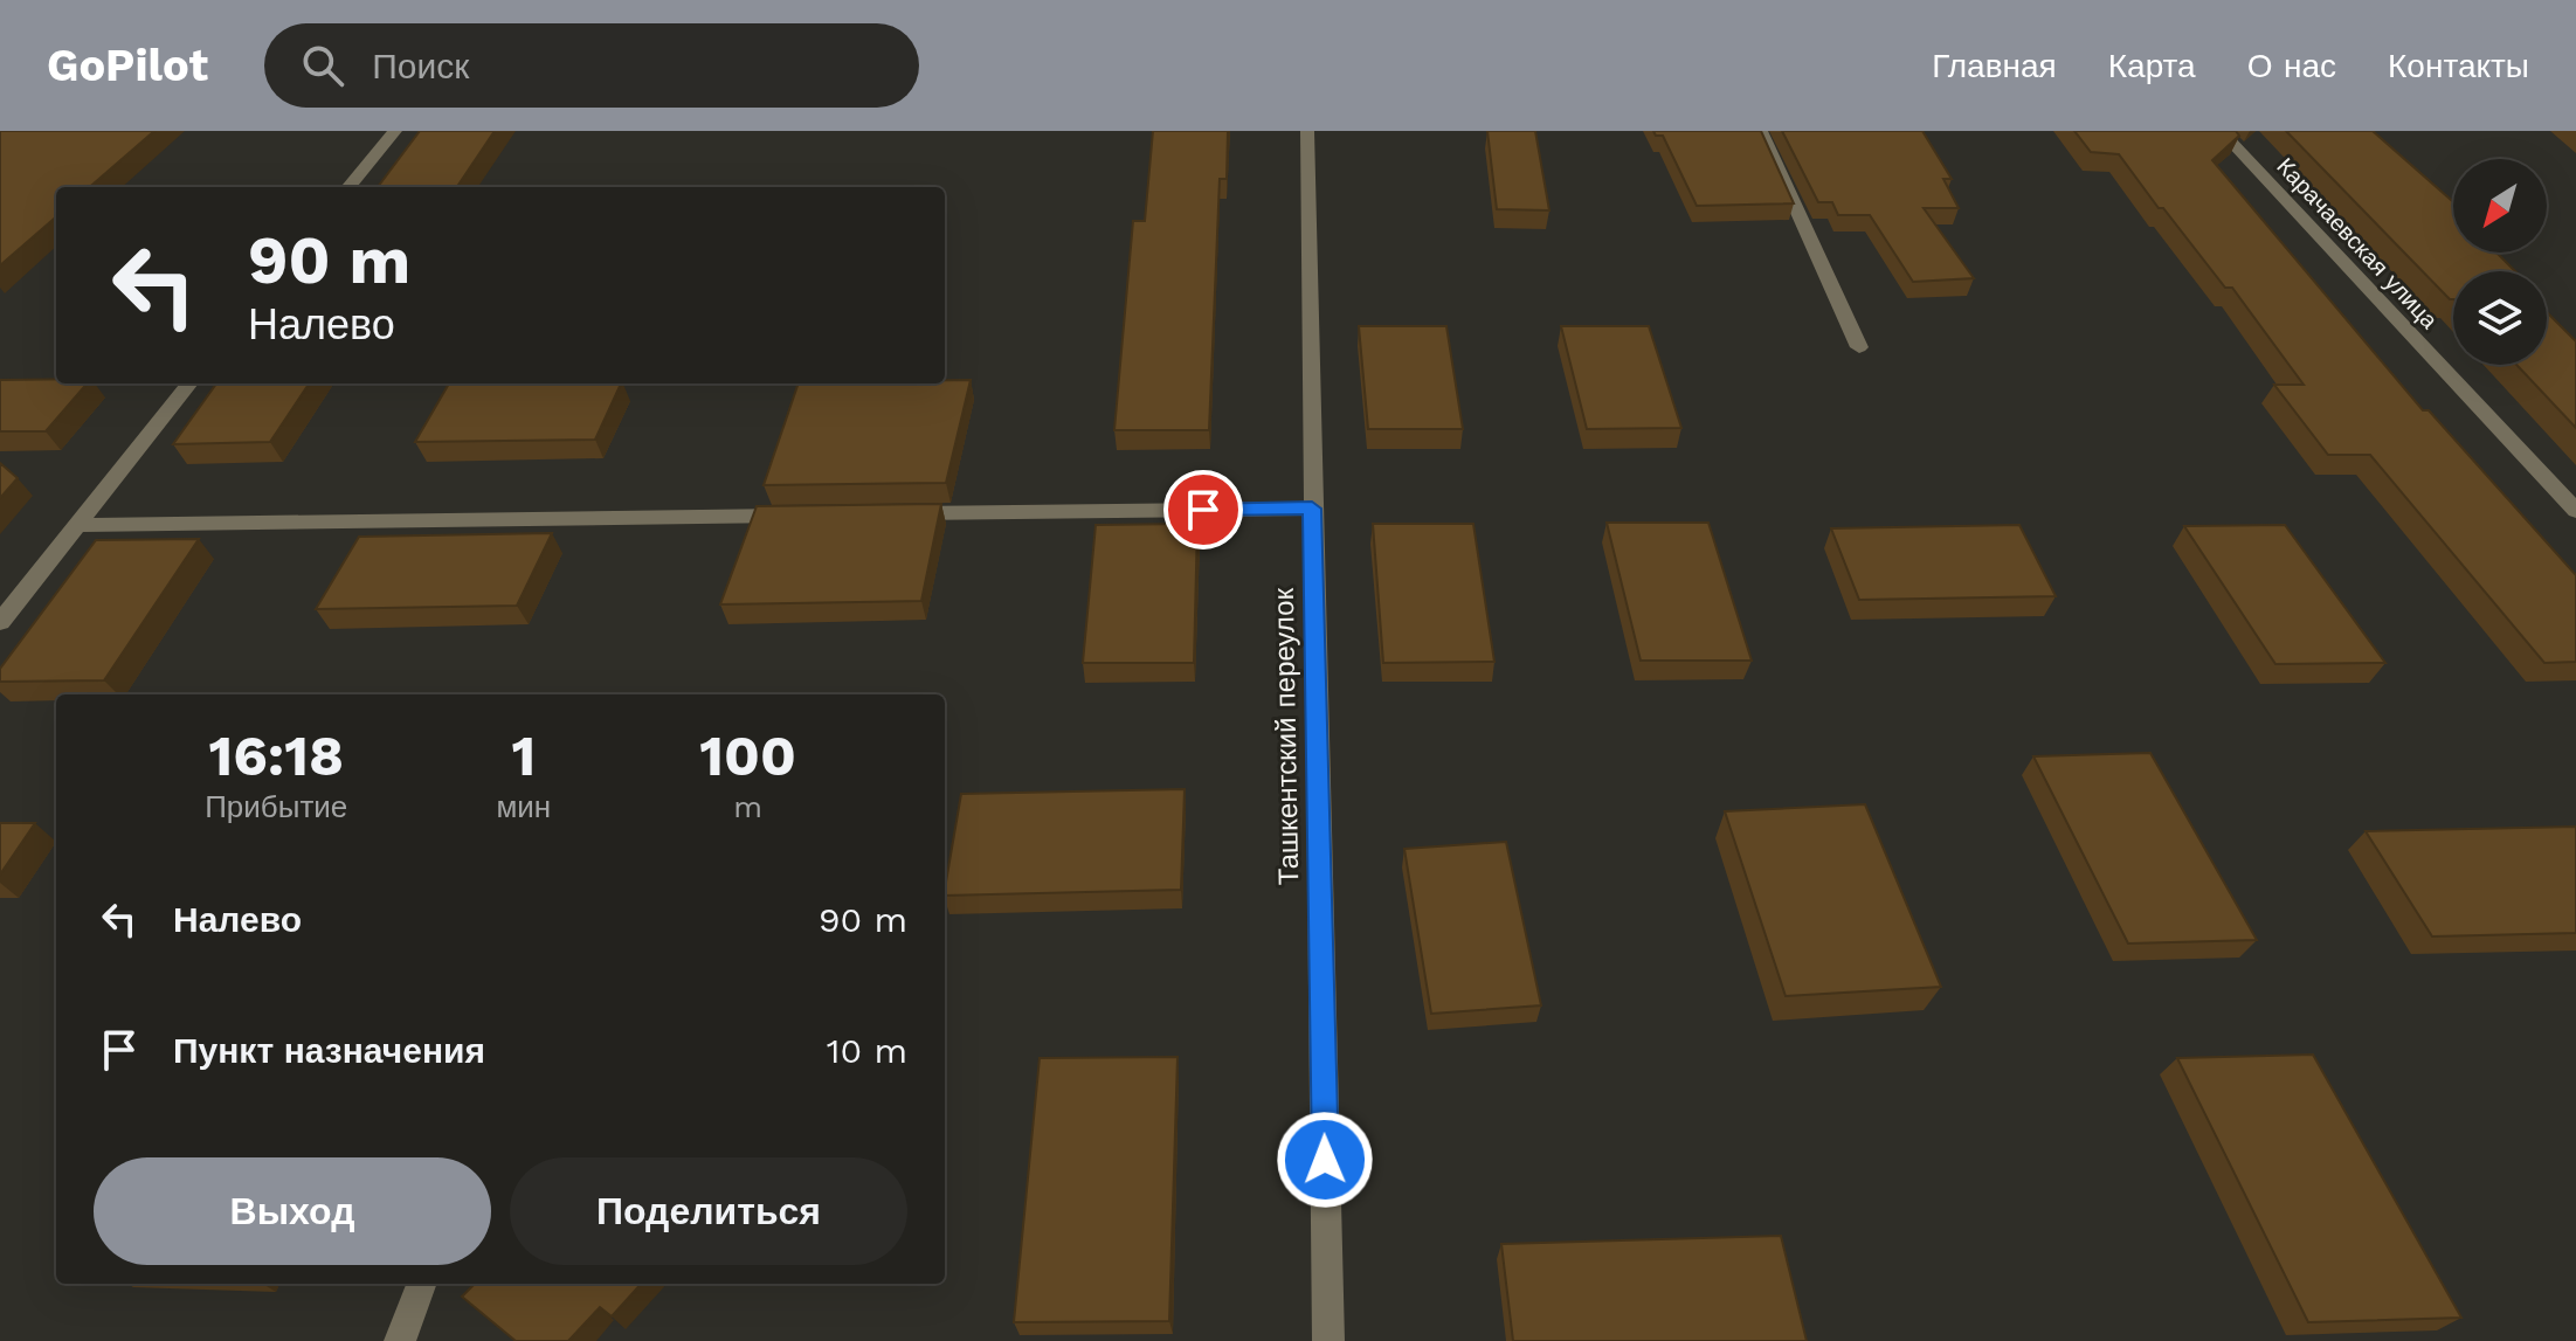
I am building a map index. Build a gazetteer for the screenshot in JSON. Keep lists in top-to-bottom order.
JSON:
{
  "streets": {
    "street": ["Карачаевская улица", "Ташкентский переулок"]
  },
  "north": "bottom left",
  "page": {
    "header": "GoPilot",
    "search": "Поиск",
    "nav": [
      "Главная",
      "Карта",
      "О нас",
      "Контакты"
    ],
    "turn": ["90 m", "Налево"],
    "eta": [
      "16:18",
      "Прибытие",
      "1",
      "мин",
      "100",
      "m"
    ],
    "list": [
      {
        "name": "Налево",
        "value": "90 m"
      },
      {
        "name": "Пункт назначения",
        "value": "10 m"
      }
    ],
    "buttons": ["Выход", "Поделиться"]
  }
}
